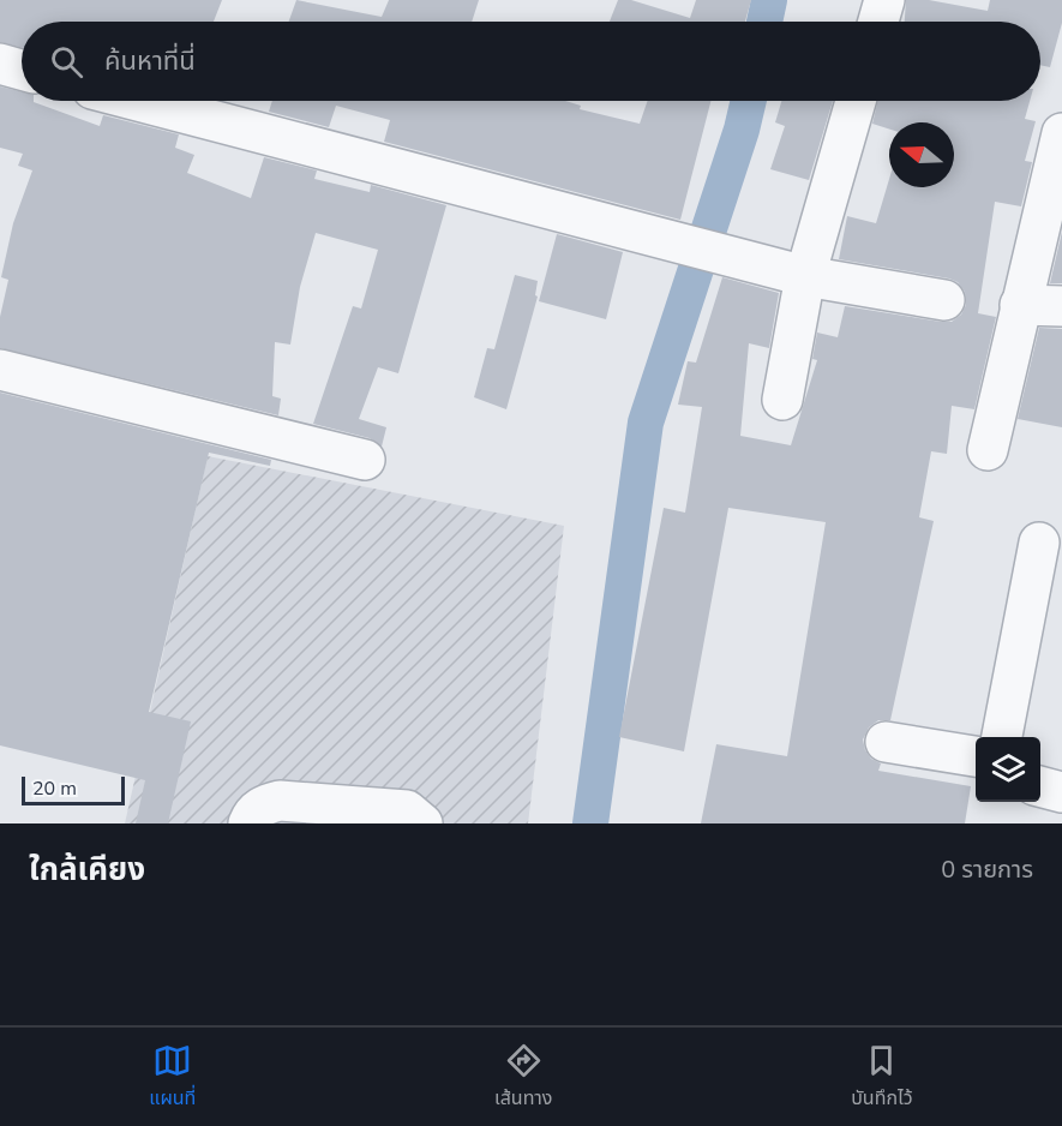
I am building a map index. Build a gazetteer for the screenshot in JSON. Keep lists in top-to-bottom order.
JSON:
{
  "scale_bar": "20 m",
  "north": "left",
  "page": {
    "search": "ค้นหาที่นี่",
    "scale": "20 m",
    "heading": ["ใกล้เคียง", "0 รายการ"],
    "nav": ["แผนที่", "เส้นทาง", "บันทึกไว้"]
  }
}
